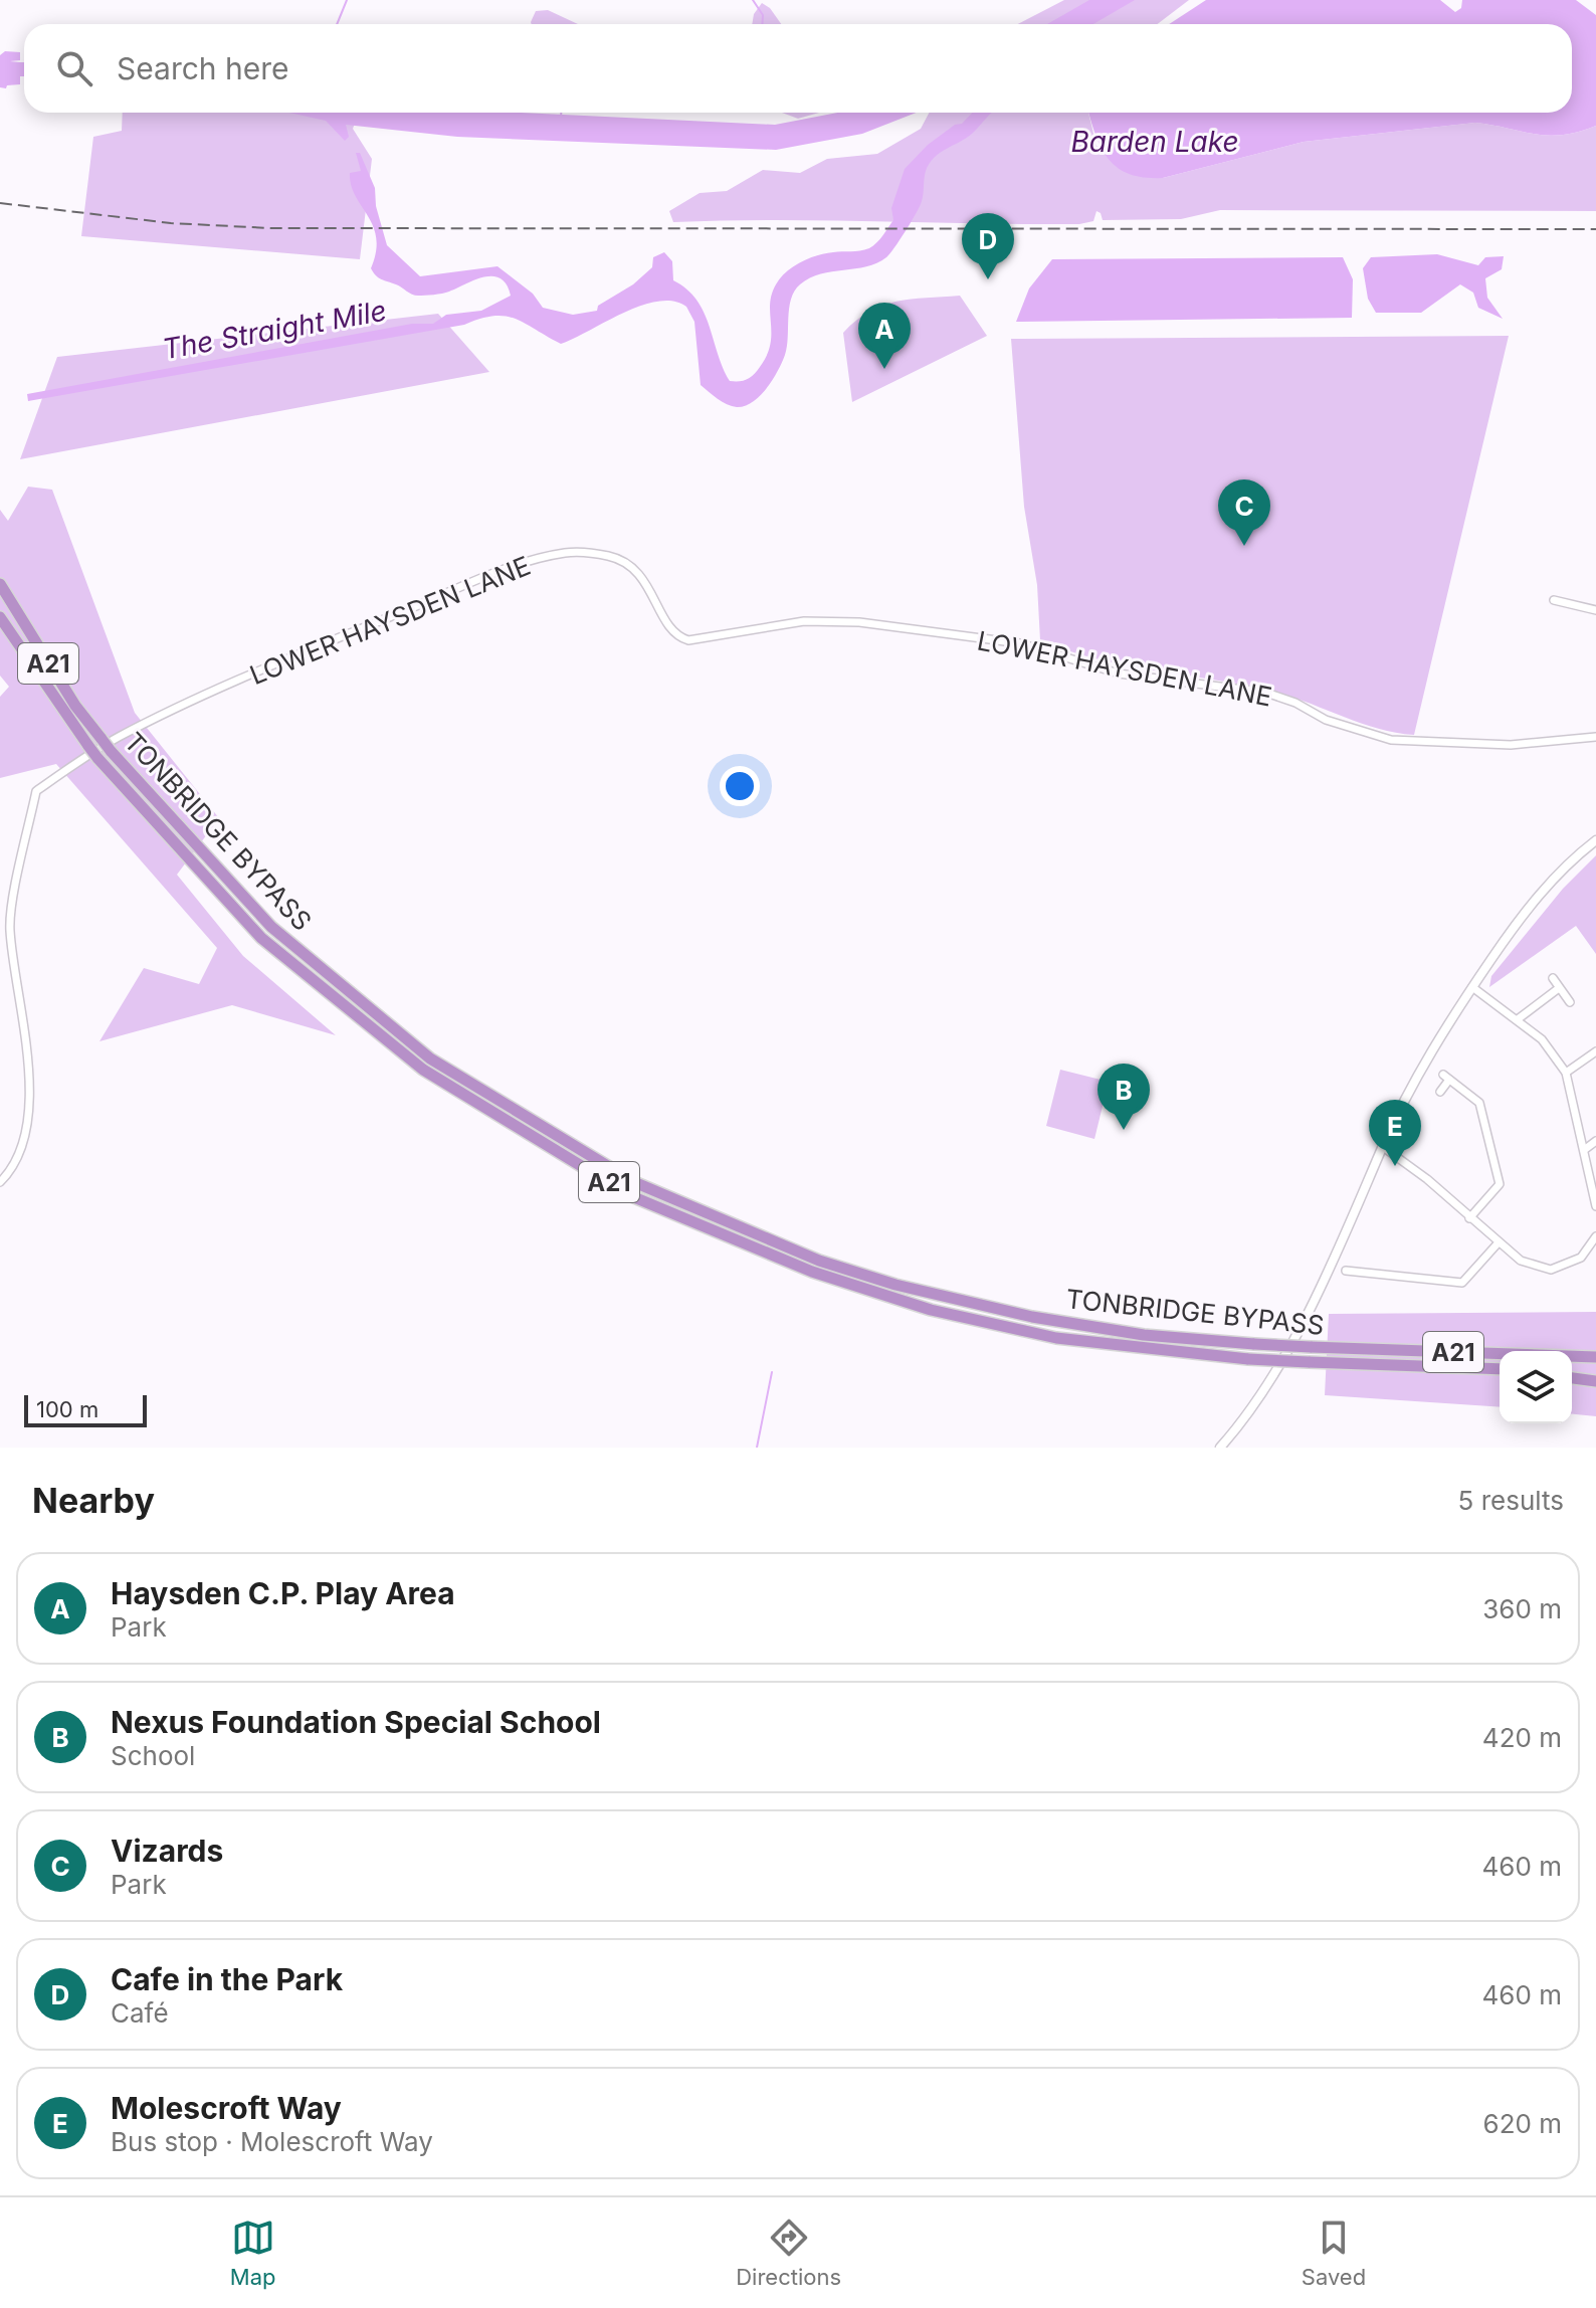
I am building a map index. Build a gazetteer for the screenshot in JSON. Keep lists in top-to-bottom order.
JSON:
{
  "streets": {
    "highway": ["A21", "TONBRIDGE BYPASS"],
    "street": ["LOWER HAYSDEN LANE"]
  },
  "water": ["Barden Lake", "The Straight Mile"],
  "scale_bar": "100 m",
  "page": {
    "search": "Search here",
    "pins": [
      "D",
      "A",
      "C",
      "B",
      "E"
    ],
    "scale": "100 m",
    "heading": ["Nearby", "5 results"],
    "list": [
      {
        "mark": "A",
        "name": "Haysden C.P. Play Area",
        "note": "Park",
        "value": "360 m"
      },
      {
        "mark": "B",
        "name": "Nexus Foundation Special School",
        "note": "School",
        "value": "420 m"
      },
      {
        "mark": "C",
        "name": "Vizards",
        "note": "Park",
        "value": "460 m"
      },
      {
        "mark": "D",
        "name": "Cafe in the Park",
        "note": "Café",
        "value": "460 m"
      },
      {
        "mark": "E",
        "name": "Molescroft Way",
        "note": "Bus stop · Molescroft Way",
        "value": "620 m"
      }
    ],
    "nav": ["Map", "Directions", "Saved"]
  }
}
